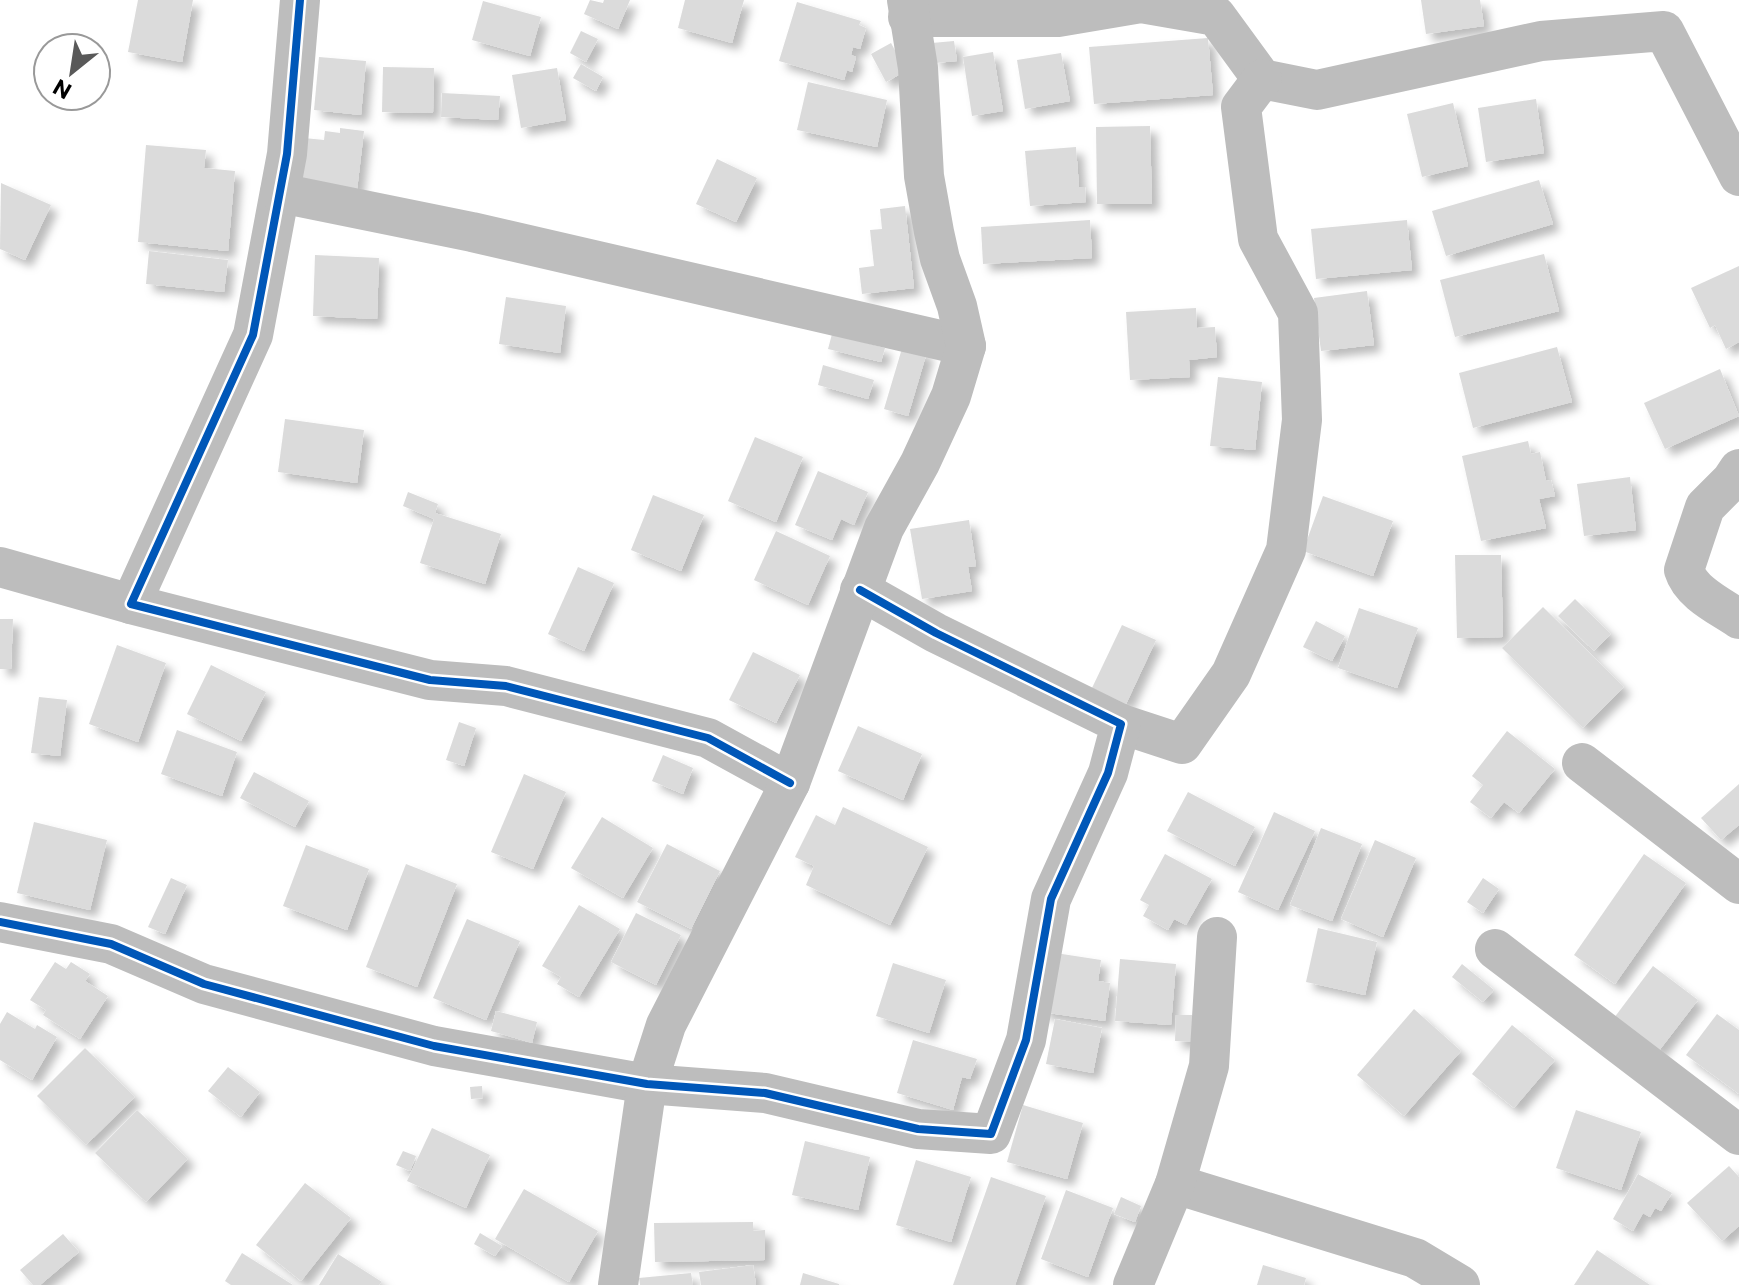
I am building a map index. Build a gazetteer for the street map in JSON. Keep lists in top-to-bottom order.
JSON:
{
  "north": "bottom left"
}
